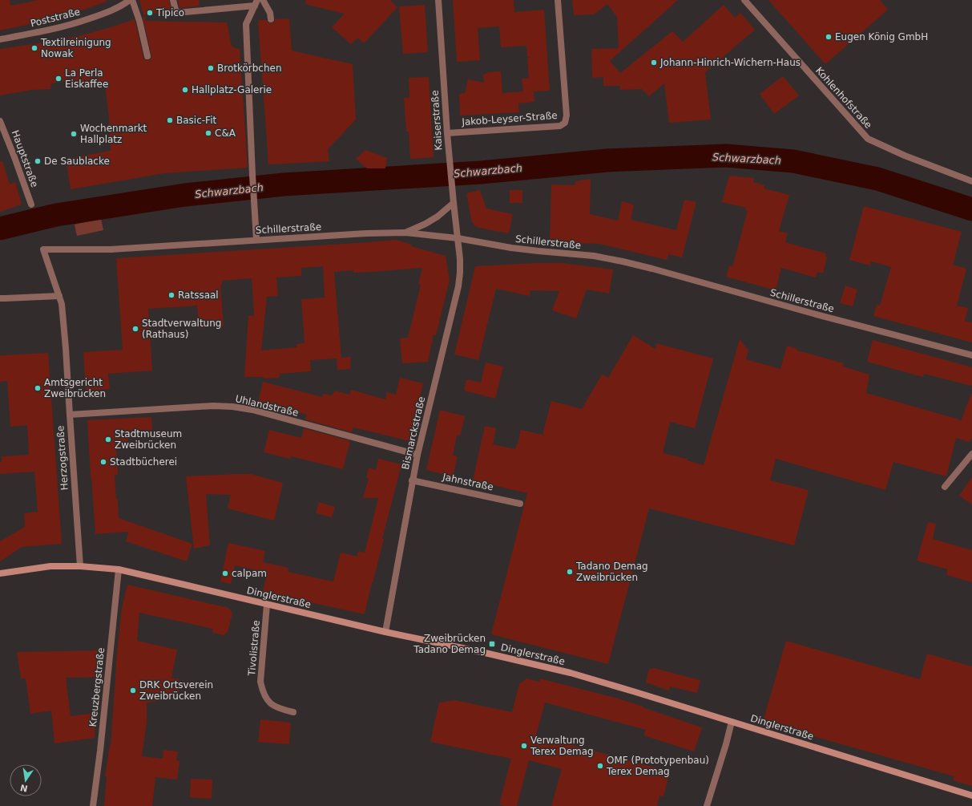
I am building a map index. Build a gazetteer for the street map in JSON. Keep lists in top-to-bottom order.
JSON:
{
  "streets": {
    "main road": ["Dinglerstraße"],
    "street": [
      "Poststraße",
      "Kohlenhofstraße",
      "Jakob-Leyser-Straße",
      "Kaiserstraße",
      "Hauptstraße",
      "Schillerstraße",
      "Uhlandstraße",
      "Bismarckstraße",
      "Herzogstraße",
      "Jahnstraße",
      "Tivolistraße",
      "Kreuzbergstraße"
    ]
  },
  "crossings": [
    ["Jakob-Leyser-Straße", "Kaiserstraße"],
    ["Kaiserstraße", "Schillerstraße"],
    ["Kaiserstraße", "Bismarckstraße"],
    ["Schillerstraße", "Bismarckstraße"],
    ["Schillerstraße", "Herzogstraße"],
    ["Uhlandstraße", "Bismarckstraße"],
    ["Uhlandstraße", "Herzogstraße"],
    ["Bismarckstraße", "Jahnstraße"],
    ["Bismarckstraße", "Dinglerstraße"],
    ["Herzogstraße", "Dinglerstraße"],
    ["Dinglerstraße", "Tivolistraße"],
    ["Dinglerstraße", "Kreuzbergstraße"]
  ],
  "water": ["Schwarzbach"],
  "places": {
    "other": [
      "Tipico",
      "Eugen König GmbH",
      "Textilreinigung Nowak",
      "Johann-Hinrich-Wichern-Haus",
      "Brotkörbchen",
      "La Perla Eiskaffee",
      "Hallplatz-Galerie",
      "Basic-Fit",
      "C&A",
      "Wochenmarkt Hallplatz",
      "De Saublacke",
      "Ratssaal",
      "Stadtverwaltung (Rathaus)",
      "Amtsgericht Zweibrücken",
      "Stadtmuseum Zweibrücken",
      "Stadtbücherei",
      "Tadano Demag Zweibrücken",
      "calpam",
      "DRK Ortsverein Zweibrücken",
      "Verwaltung Terex Demag",
      "OMF (Prototypenbau) Terex Demag"
    ],
    "transit": ["Zweibrücken Tadano Demag"]
  },
  "north": "bottom"
}
